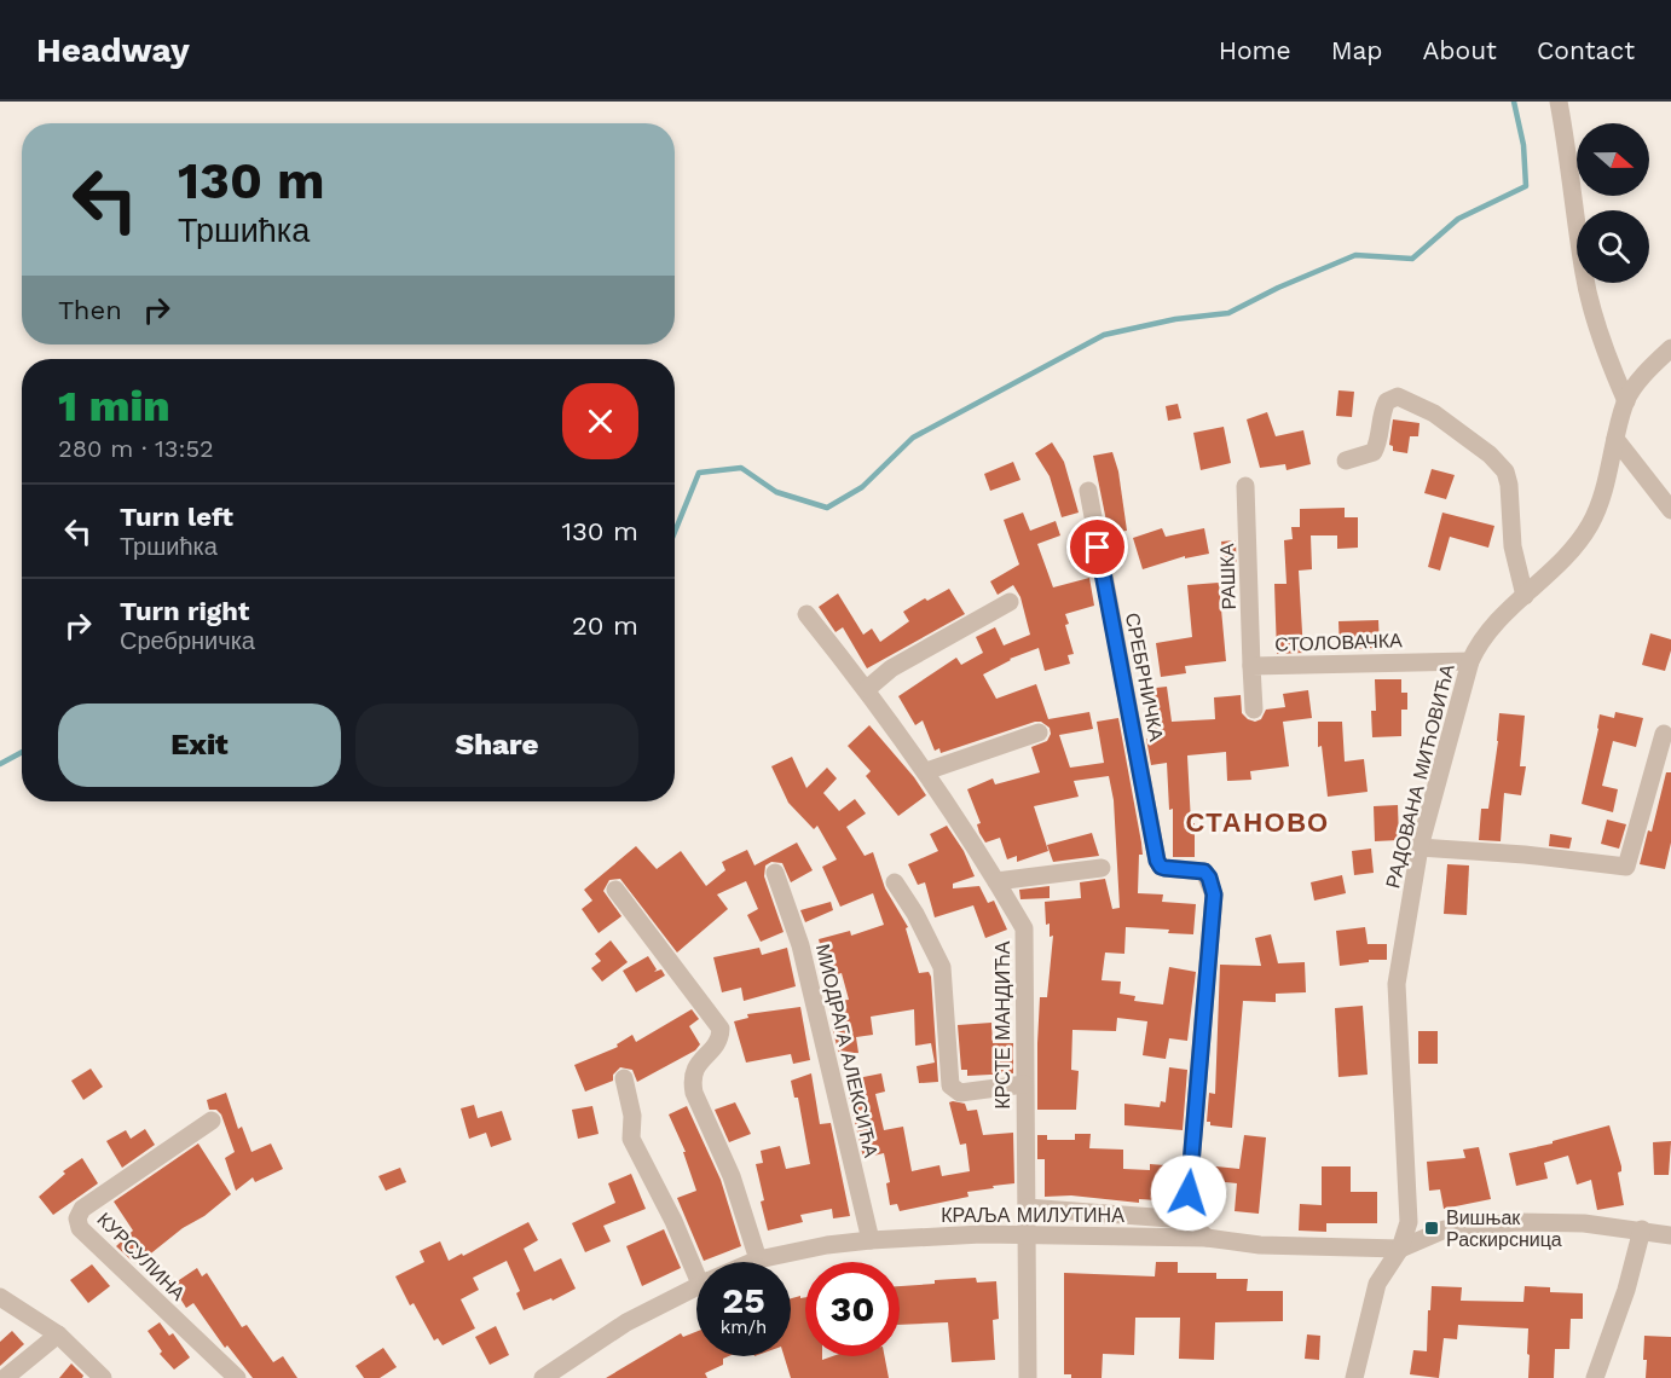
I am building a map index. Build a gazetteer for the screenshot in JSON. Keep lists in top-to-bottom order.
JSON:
{
  "streets": {
    "street": [
      "РАШКА",
      "СТОЛОВАЧКА",
      "СРЕБРНИЧКА",
      "РАДОВАНА МИЋОВИЋА",
      "КРСТЕ МАНДИЋА",
      "МИОДРАГА АЛЕКСИЋА",
      "КРАЉА МИЛУТИНА",
      "КУРСУЛИНА"
    ]
  },
  "crossings": [
    ["РАШКА", "СТОЛОВАЧКА"],
    ["СТОЛОВАЧКА", "РАДОВАНА МИЋОВИЋА"],
    ["РАДОВАНА МИЋОВИЋА", "КРАЉА МИЛУТИНА"],
    ["КРСТЕ МАНДИЋА", "КРАЉА МИЛУТИНА"],
    ["МИОДРАГА АЛЕКСИЋА", "КРАЉА МИЛУТИНА"]
  ],
  "districts": ["СТАНОВО"],
  "places": {
    "transit": ["Вишњак Раскирсница"]
  },
  "north": "right",
  "page": {
    "header": "Headway",
    "nav": [
      "Home",
      "Map",
      "About",
      "Contact"
    ],
    "turn": ["130 m", "Тршићка"],
    "then": "Then",
    "heading": ["1 min", "280 m · 13:52"],
    "list": [
      {
        "name": "Turn left",
        "note": "Тршићка",
        "value": "130 m"
      },
      {
        "name": "Turn right",
        "note": "Сребрничка",
        "value": "20 m"
      }
    ],
    "buttons": ["Exit", "Share"],
    "speed": "25 km/h",
    "limit": "30"
  }
}
